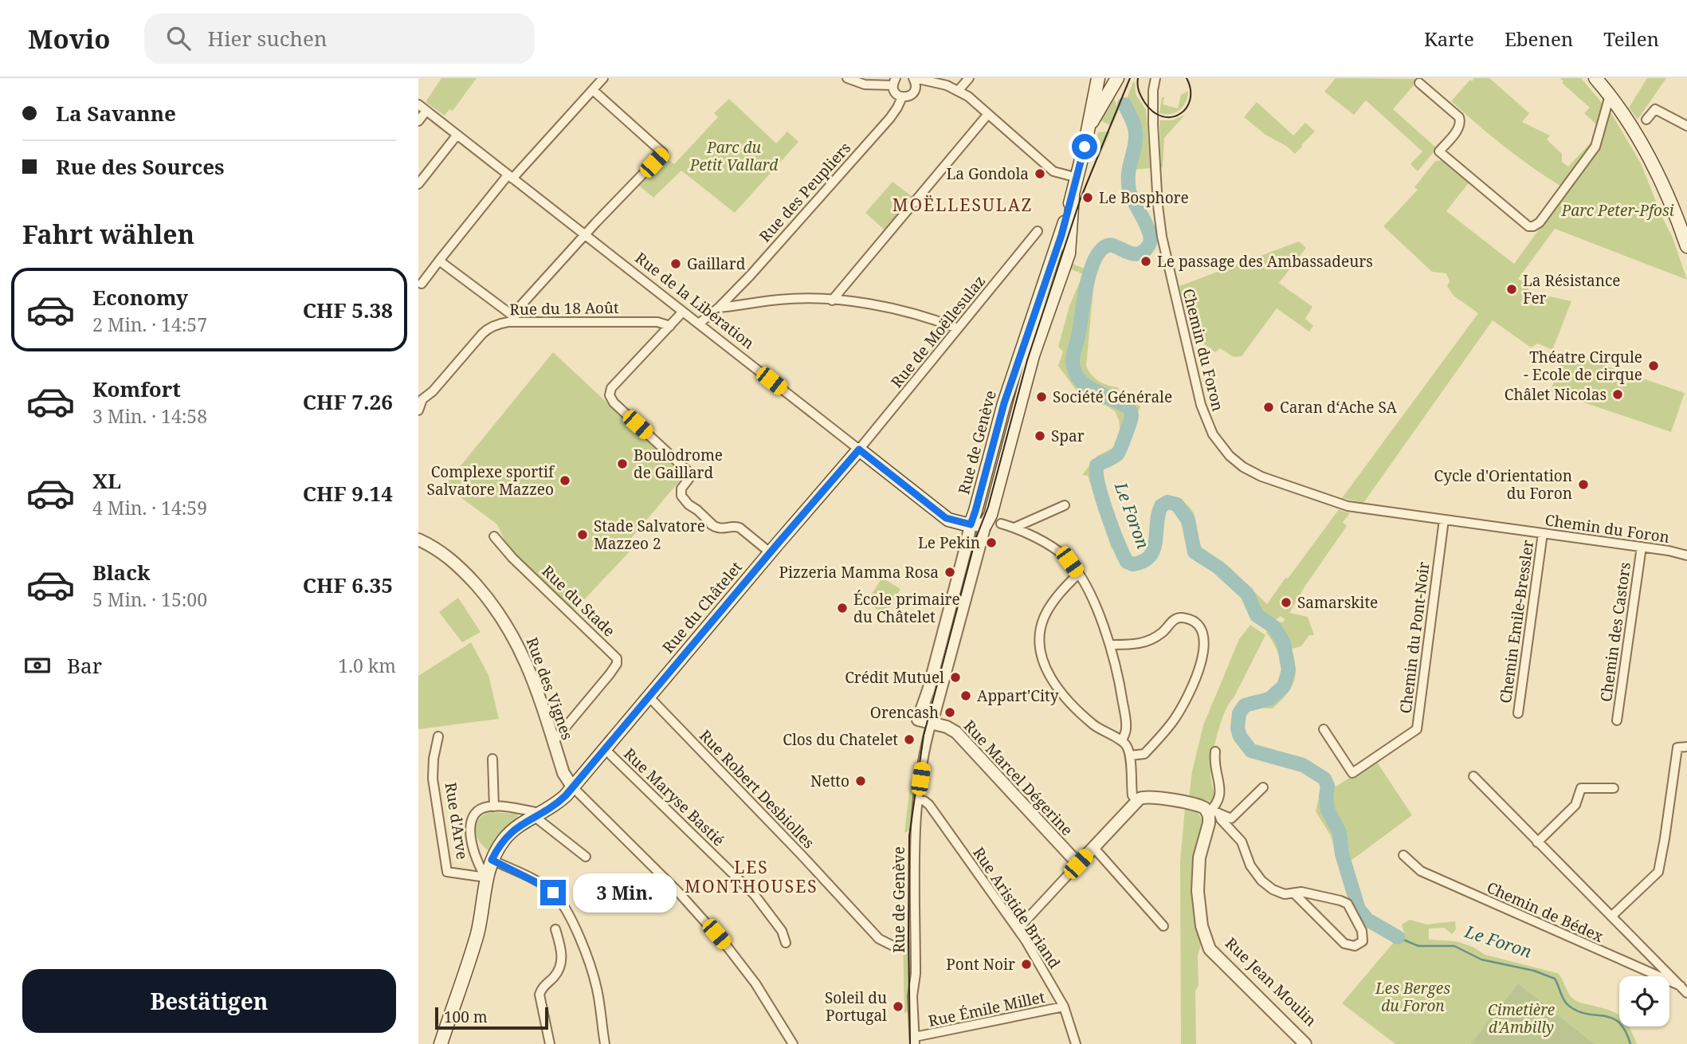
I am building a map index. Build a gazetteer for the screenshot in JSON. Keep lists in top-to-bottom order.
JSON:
{
  "streets": {
    "main road": [
      "Rue de la Libération",
      "Rue de Genève",
      "Rue du Châtelet",
      "Rue d'Arve"
    ],
    "street": [
      "Rue des Peupliers",
      "Rue du 18 Août",
      "Rue de Moëllesulaz",
      "Chemin du Foron",
      "Rue du Stade",
      "Chemin Emile-Bressler",
      "Chemin des Castors",
      "Chemin du Pont-Noir",
      "Rue des Vignes",
      "Rue Marcel Dégerine",
      "Rue Robert Desbiolles",
      "Rue Maryse Bastié",
      "Rue Aristide Briand",
      "Chemin de Bédex",
      "Rue Jean Moulin",
      "Rue Émile Millet"
    ]
  },
  "crossings": [
    ["Rue des Peupliers", "Rue de la Libération"],
    ["Rue de la Libération", "Rue de Moëllesulaz"],
    ["Rue de la Libération", "Rue de Genève"],
    ["Rue de la Libération", "Rue du Châtelet"],
    ["Rue de Moëllesulaz", "Rue du Châtelet"],
    ["Chemin du Foron", "Chemin Emile-Bressler"],
    ["Chemin du Foron", "Chemin des Castors"],
    ["Chemin du Foron", "Chemin du Pont-Noir"],
    ["Rue de Genève", "Rue Marcel Dégerine"],
    ["Rue de Genève", "Rue Aristide Briand"],
    ["Rue de Genève", "Rue Émile Millet"],
    ["Rue du Stade", "Rue des Vignes"],
    ["Rue du Châtelet", "Rue des Vignes"],
    ["Rue du Châtelet", "Rue Robert Desbiolles"],
    ["Rue du Châtelet", "Rue Maryse Bastié"],
    ["Rue du Châtelet", "Rue d'Arve"],
    ["Rue des Vignes", "Rue d'Arve"],
    ["Rue Aristide Briand", "Rue Émile Millet"]
  ],
  "districts": ["MOËLLESULAZ", "LES MONTHOUSES"],
  "water": ["Le Foron"],
  "parks": [
    "Parc du Petit Vallard",
    "Parc Peter-Pfosi",
    "Les Berges du Foron",
    "Cimetière d'Ambilly"
  ],
  "places": [
    "La Gondola",
    "Le Bosphore",
    "Le passage des Ambassadeurs",
    "Gaillard",
    "La Résistance Fer",
    "Théatre Cirqule - Ecole de cirque",
    "Châlet Nicolas",
    "Société Générale",
    "Caran d‘Ache SA",
    "Spar",
    "Boulodrome de Gaillard",
    "Complexe sportif Salvatore Mazzeo",
    "Cycle d'Orientation du Foron",
    "Stade Salvatore Mazzeo 2",
    "Le Pekin",
    "Pizzeria Mamma Rosa",
    "Samarskite",
    "École primaire du Châtelet",
    "Crédit Mutuel",
    "Appart'City",
    "Orencash",
    "Clos du Chatelet",
    "Netto",
    "Pont Noir",
    "Soleil du Portugal"
  ],
  "scale_bar": "100 m",
  "page": {
    "header": "Movio",
    "search": "Hier suchen",
    "nav": ["Karte", "Ebenen", "Teilen"],
    "banner": ["La Savanne", "Rue des Sources"],
    "heading": "Fahrt wählen",
    "list": [
      {
        "name": "Economy",
        "note": "2 Min. · 14:57",
        "value": "CHF 5.38"
      },
      {
        "name": "Komfort",
        "note": "3 Min. · 14:58",
        "value": "CHF 7.26"
      },
      {
        "name": "XL",
        "note": "4 Min. · 14:59",
        "value": "CHF 9.14"
      },
      {
        "name": "Black",
        "note": "5 Min. · 15:00",
        "value": "CHF 6.35"
      }
    ],
    "pay": ["Bar", "1.0 km"],
    "bubble": "3 Min.",
    "buttons": "Bestätigen",
    "scale": "100 m"
  }
}
